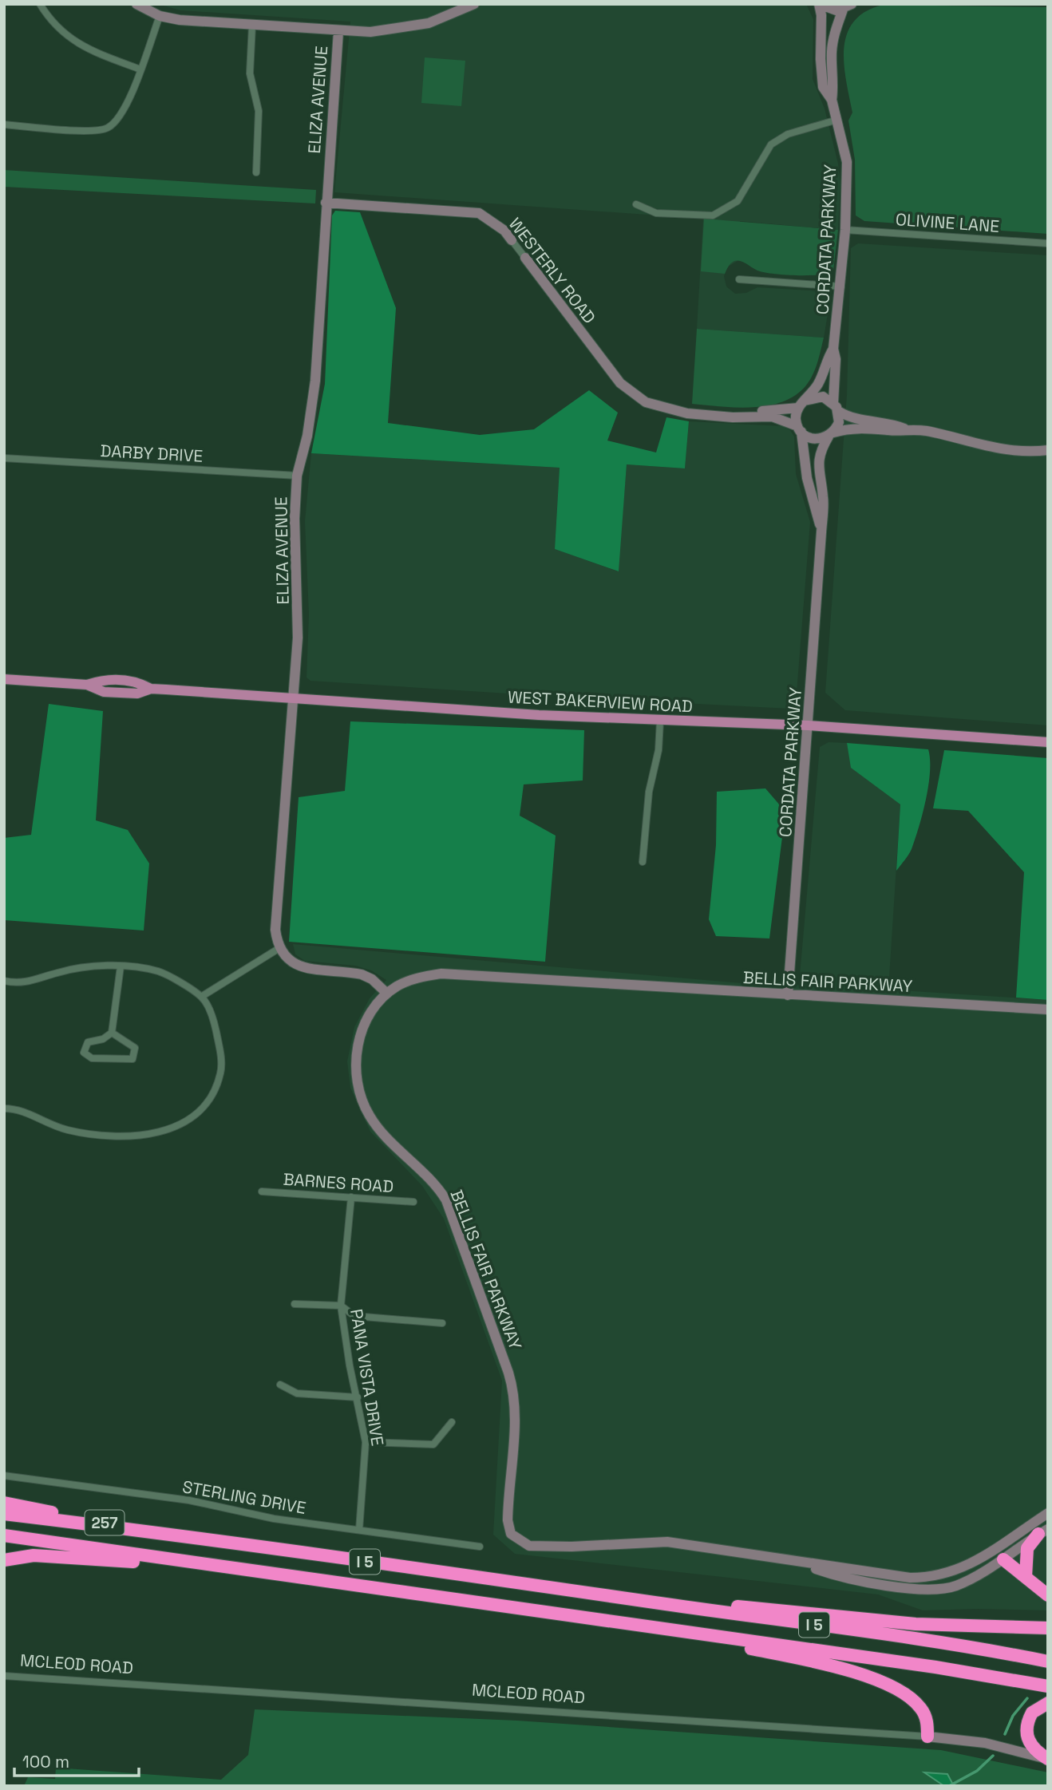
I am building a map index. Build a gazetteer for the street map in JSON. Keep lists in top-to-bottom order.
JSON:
{
  "streets": {
    "highway": ["257", "I 5"],
    "main road": ["WEST BAKERVIEW ROAD"],
    "street": [
      "ELIZA AVENUE",
      "OLIVINE LANE",
      "CORDATA PARKWAY",
      "WESTERLY ROAD",
      "DARBY DRIVE",
      "BELLIS FAIR PARKWAY",
      "BARNES ROAD",
      "PANA VISTA DRIVE",
      "STERLING DRIVE",
      "MCLEOD ROAD"
    ]
  },
  "crossings": [
    ["ELIZA AVENUE", "WESTERLY ROAD"],
    ["ELIZA AVENUE", "DARBY DRIVE"],
    ["ELIZA AVENUE", "WEST BAKERVIEW ROAD"],
    ["OLIVINE LANE", "CORDATA PARKWAY"],
    ["CORDATA PARKWAY", "WESTERLY ROAD"],
    ["CORDATA PARKWAY", "WEST BAKERVIEW ROAD"],
    ["CORDATA PARKWAY", "BELLIS FAIR PARKWAY"],
    ["BARNES ROAD", "PANA VISTA DRIVE"],
    ["PANA VISTA DRIVE", "STERLING DRIVE"],
    ["257", "I 5"]
  ],
  "scale_bar": "100 m"
}
